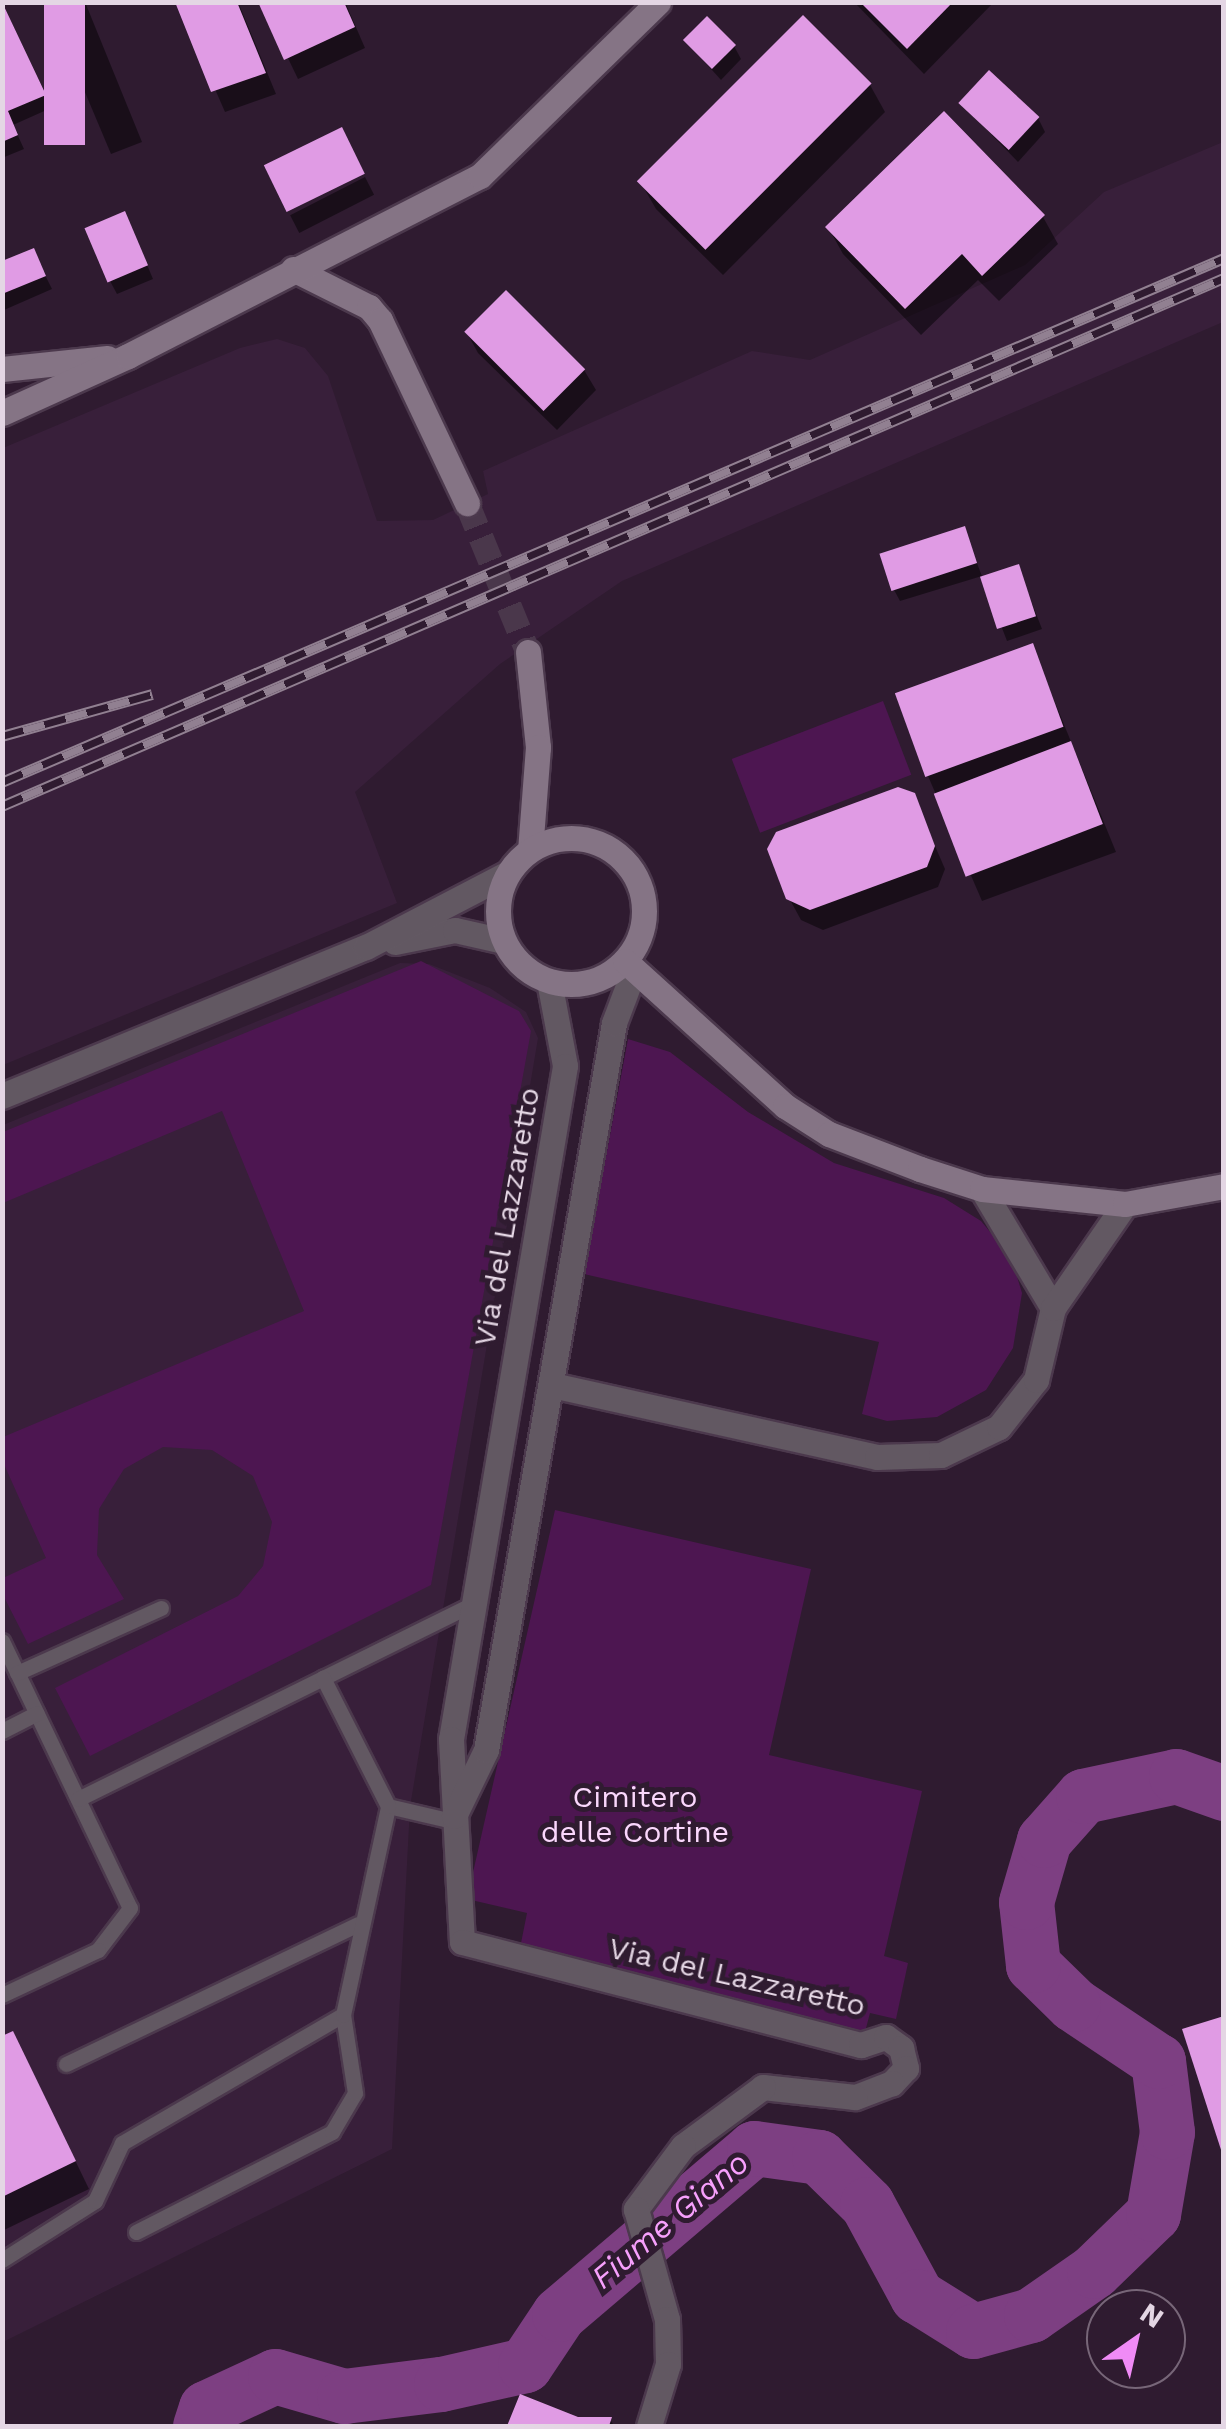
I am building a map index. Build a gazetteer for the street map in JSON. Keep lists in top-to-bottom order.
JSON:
{
  "streets": {
    "street": ["Via del Lazzaretto"]
  },
  "water": ["Fiume Giano"],
  "parks": ["Cimitero delle Cortine"],
  "north": "top right"
}
